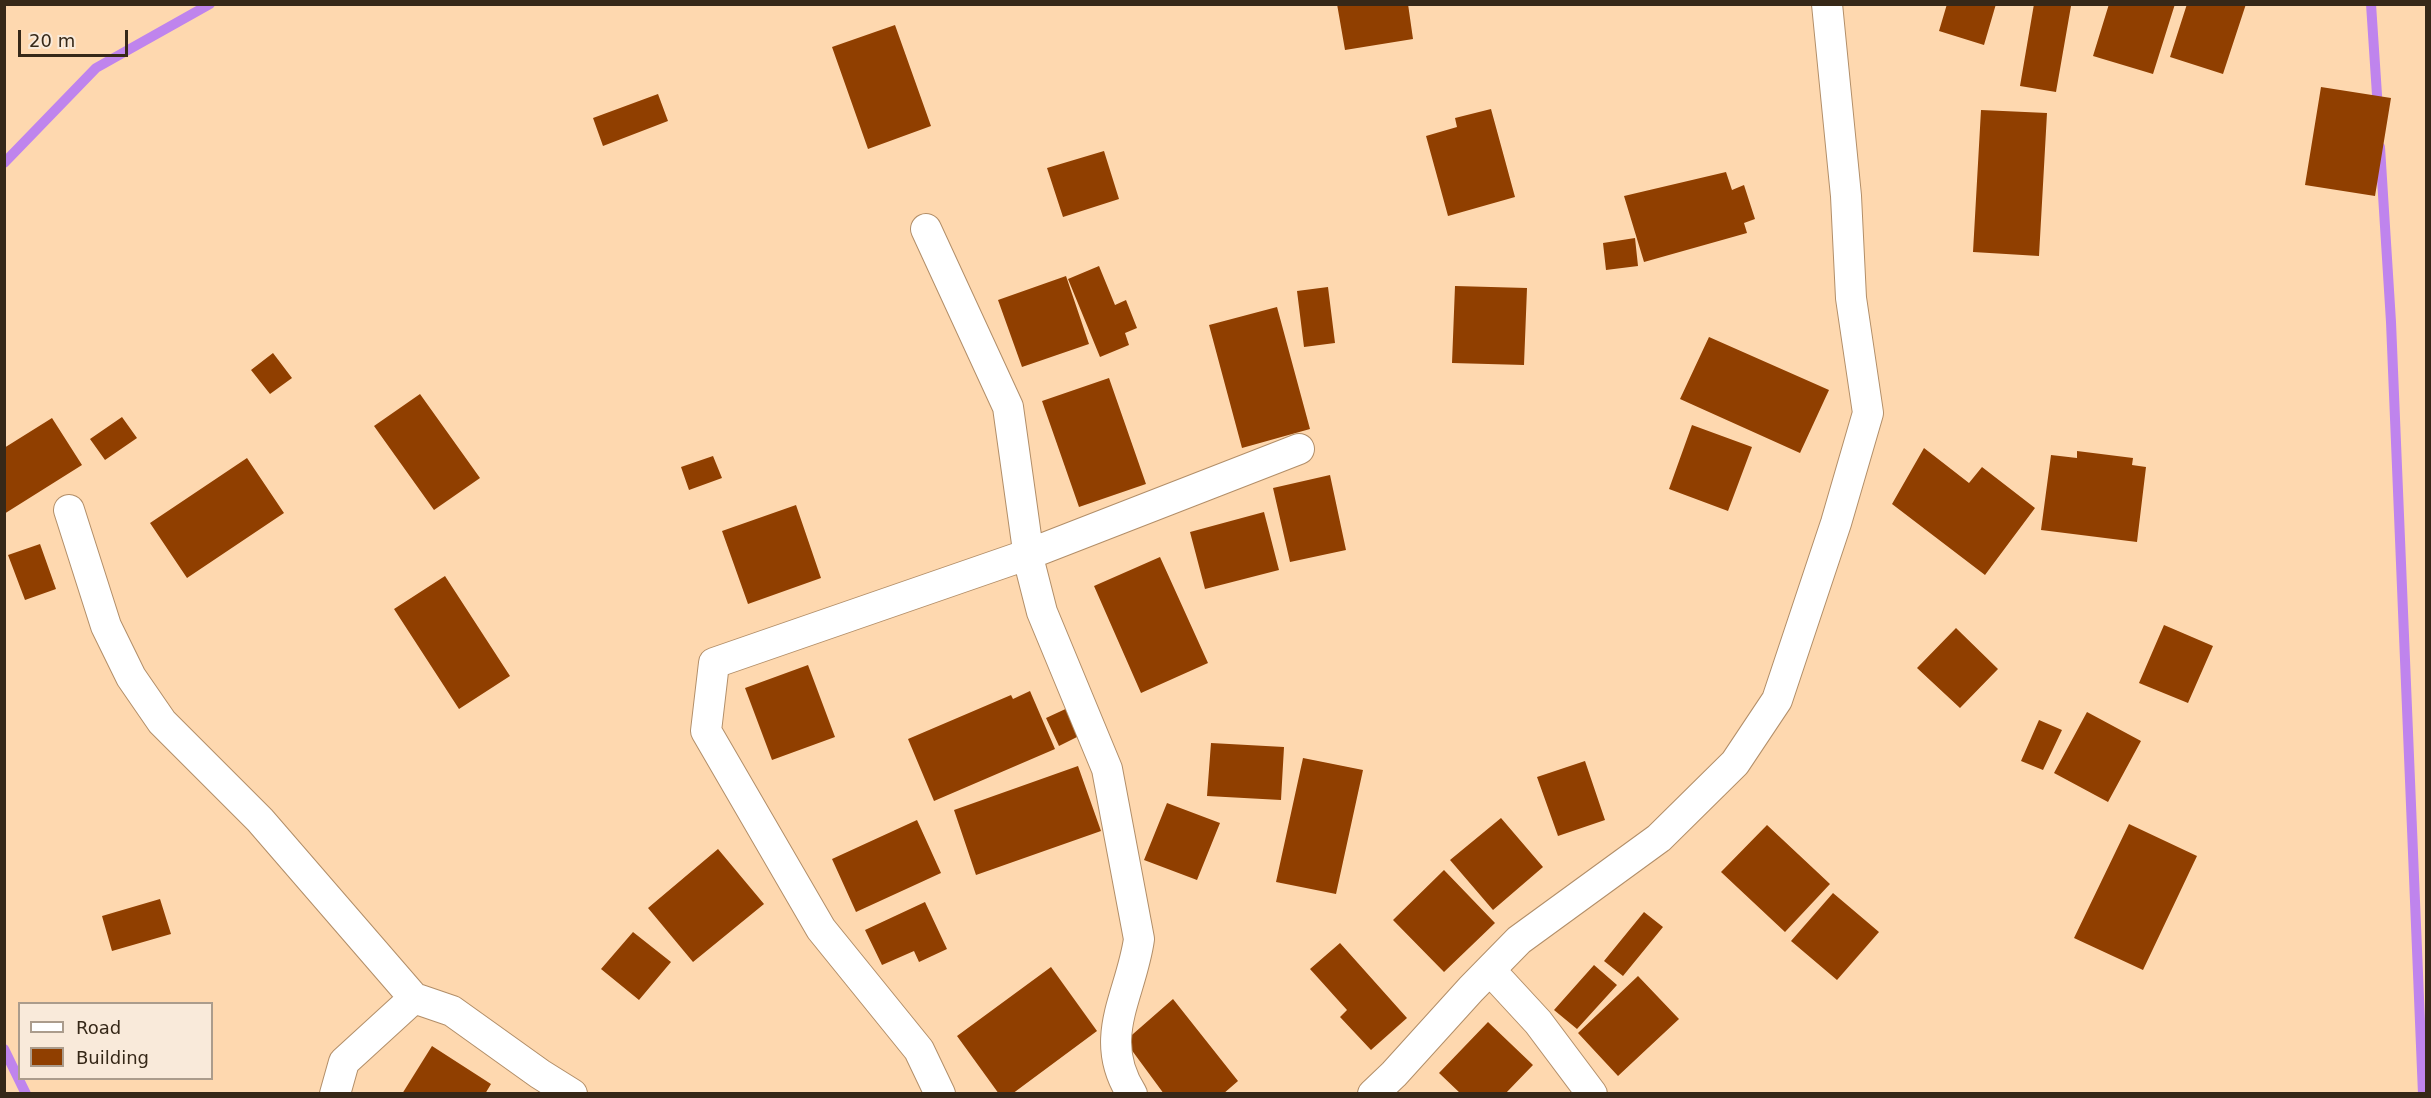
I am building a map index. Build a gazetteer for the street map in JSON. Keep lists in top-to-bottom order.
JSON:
{
  "legend": ["Road", "Building"],
  "scale_bar": "20 m"
}
